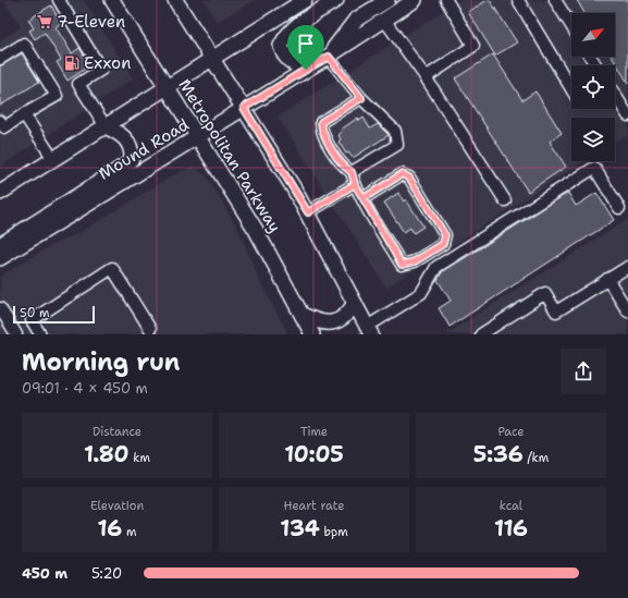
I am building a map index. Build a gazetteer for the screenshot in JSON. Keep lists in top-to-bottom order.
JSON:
{
  "streets": {
    "main road": ["Mound Road", "Metropolitan Parkway"]
  },
  "crossings": [
    ["Mound Road", "Metropolitan Parkway"]
  ],
  "places": {
    "supermarket": ["7-Eleven"],
    "fuel station": ["Exxon"]
  },
  "scale_bar": "50 m",
  "north": "top right",
  "page": {
    "scale": "50 m",
    "heading": ["Morning run", "09:01 · 4 × 450 m"],
    "stats": [
      ["Distance", "1.80 km"],
      ["Time", "10:05"],
      ["Pace", "5:36 /km"],
      ["Elevation", "16 m"],
      ["Heart rate", "134 bpm"],
      ["kcal", "116"]
    ],
    "list": [
      {
        "name": "450 m",
        "note": "5:20"
      }
    ]
  }
}
